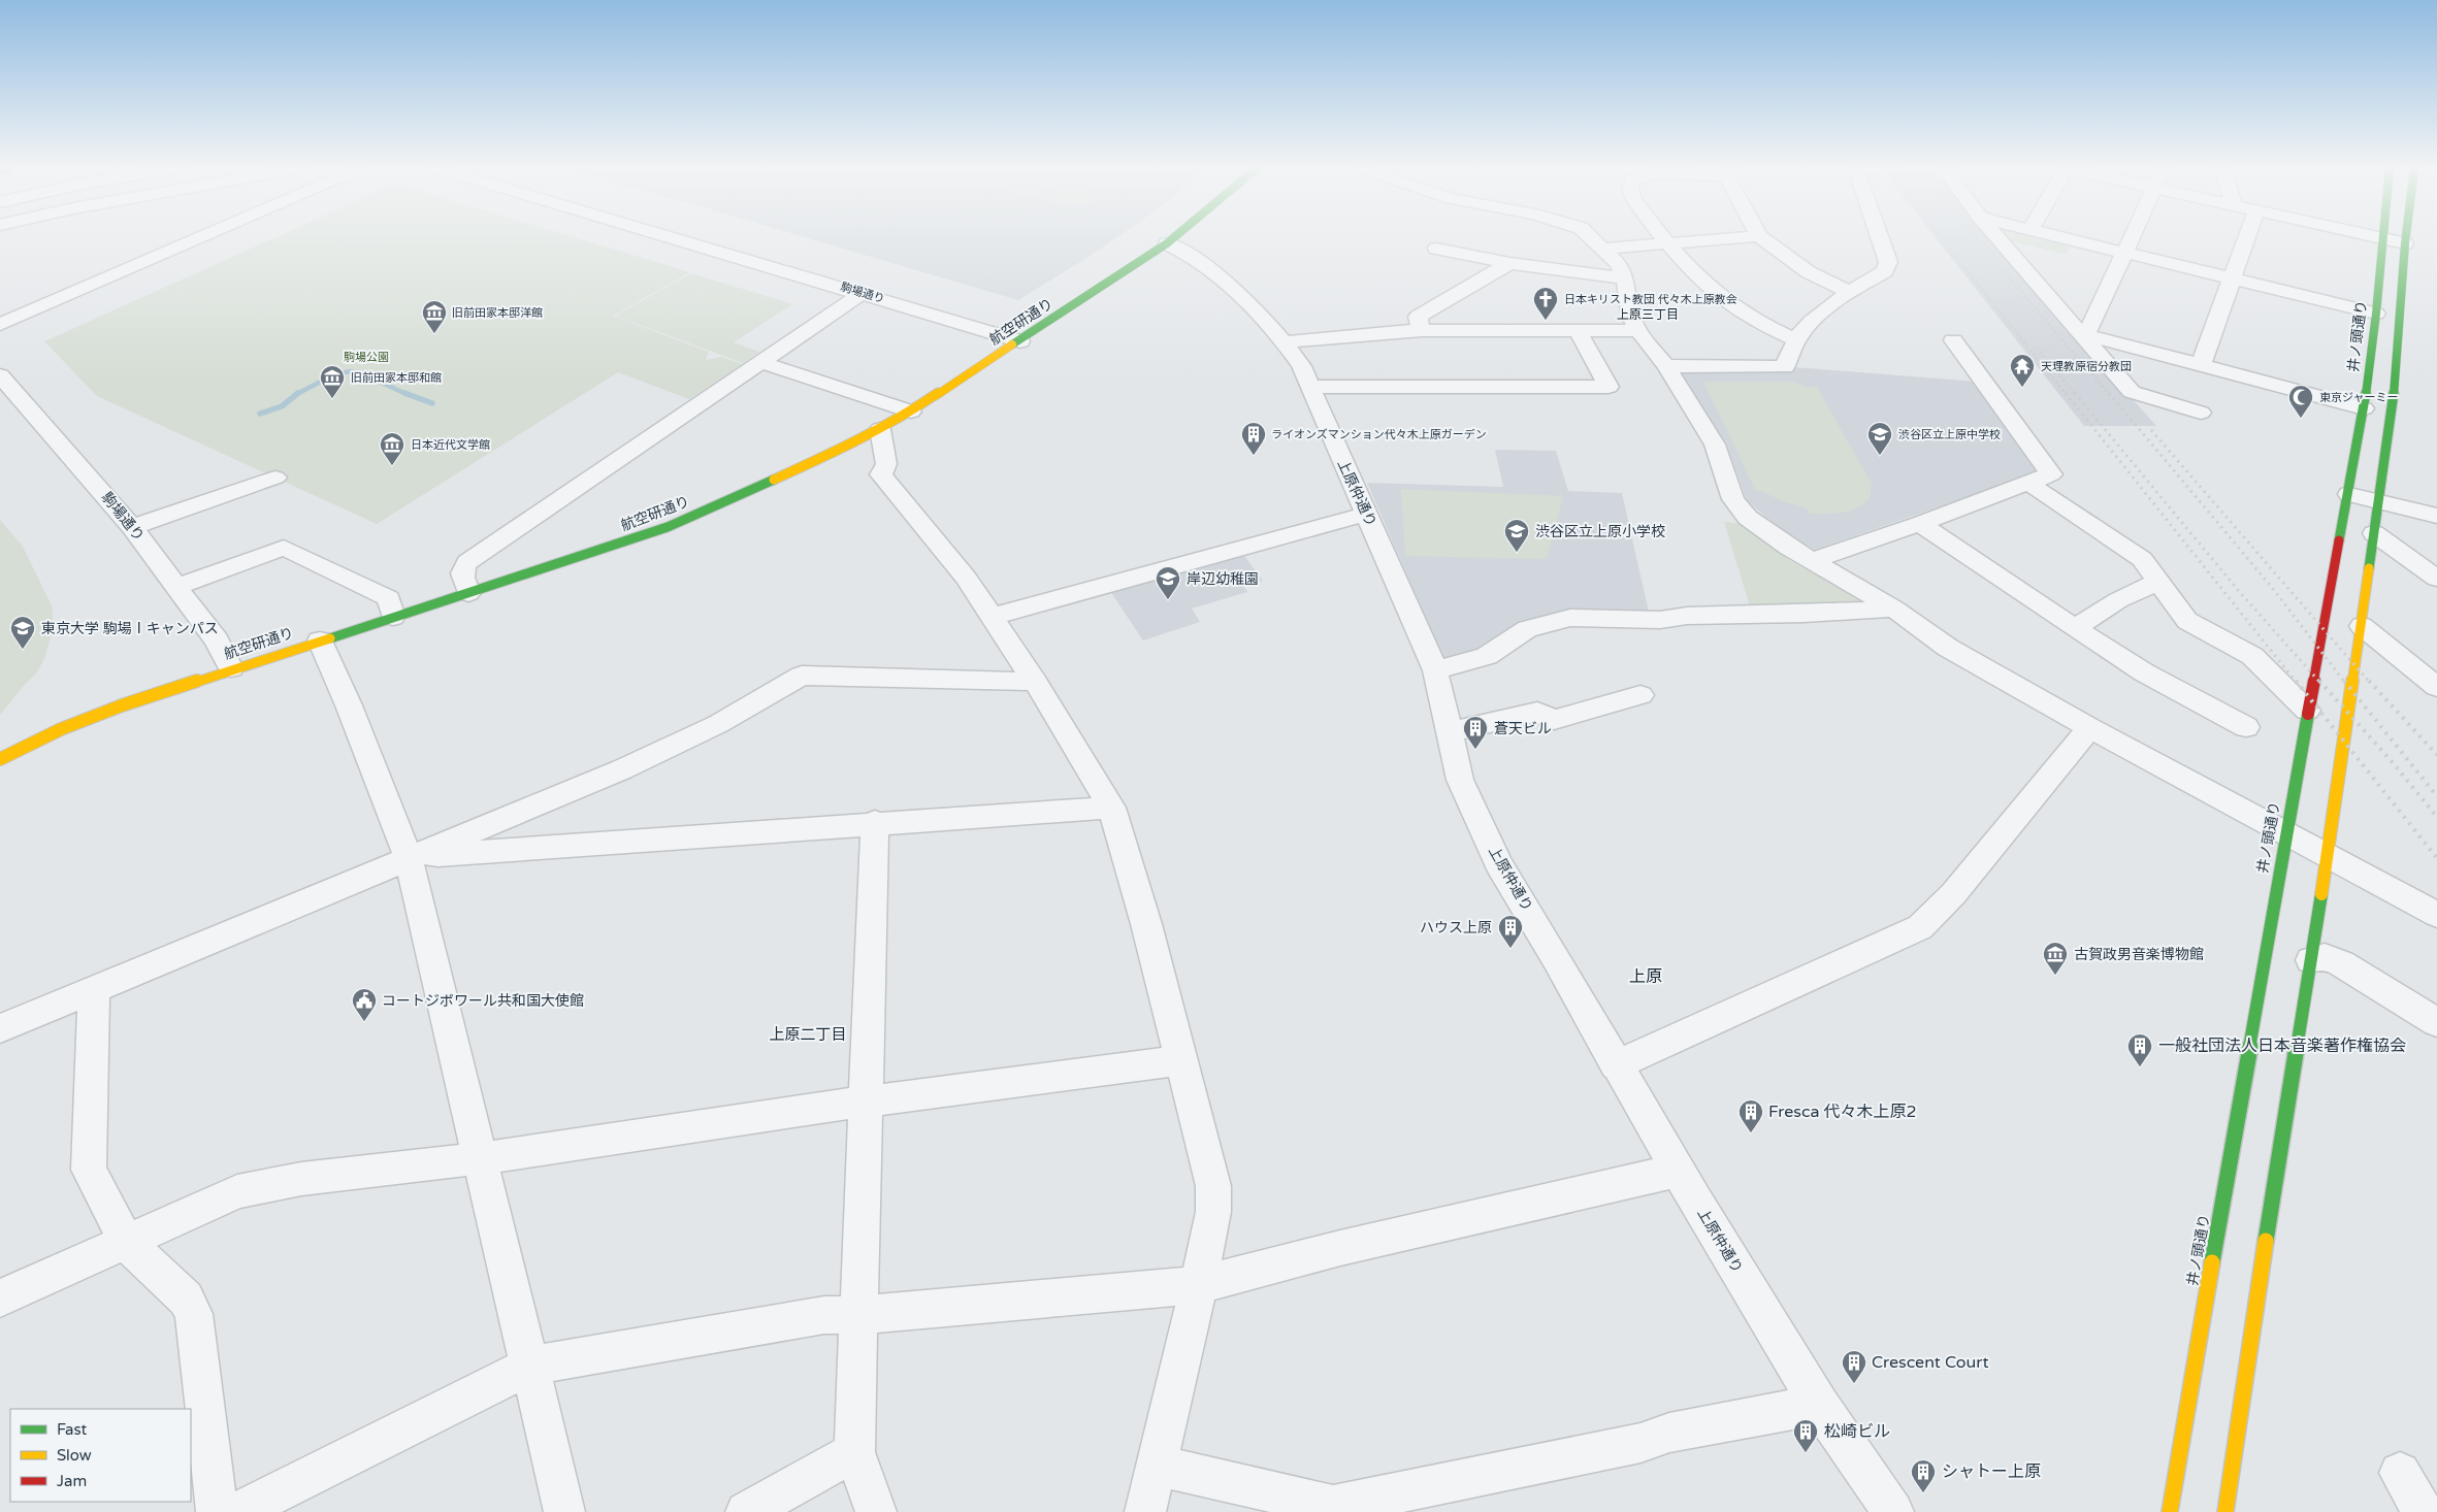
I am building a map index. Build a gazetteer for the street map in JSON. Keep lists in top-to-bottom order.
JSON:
{
  "streets": {
    "main road": ["航空研通り", "井ノ頭通り"],
    "street": ["駒場通り", "上原仲通り"]
  },
  "crossings": [
    ["駒場通り", "航空研通り"],
    ["航空研通り", "上原仲通り"]
  ],
  "districts": ["上原三丁目", "上原", "上原二丁目"],
  "parks": ["駒場公園"],
  "places": {
    "church": ["日本キリスト教団 代々木上原教会"],
    "museum": [
      "旧前田家本邸洋館",
      "旧前田家本邸和館",
      "日本近代文学館",
      "古賀政男音楽博物館"
    ],
    "temple": ["天理教原宿分教団"],
    "mosque": ["東京ジャーミー"],
    "building": [
      "ライオンズマンション代々木上原ガーデン",
      "蒼天ビル",
      "ハウス上原",
      "一般社団法人日本音楽著作権協会",
      "Fresca 代々木上原2",
      "Crescent Court",
      "松崎ビル",
      "シャトー上原"
    ],
    "school or university": [
      "渋谷区立上原中学校",
      "渋谷区立上原小学校",
      "岸辺幼稚園",
      "東京大学 駒場Ⅰキャンパス"
    ],
    "public building": ["コートジボワール共和国大使館"]
  },
  "legend": ["Fast", "Slow", "Jam"]
}
